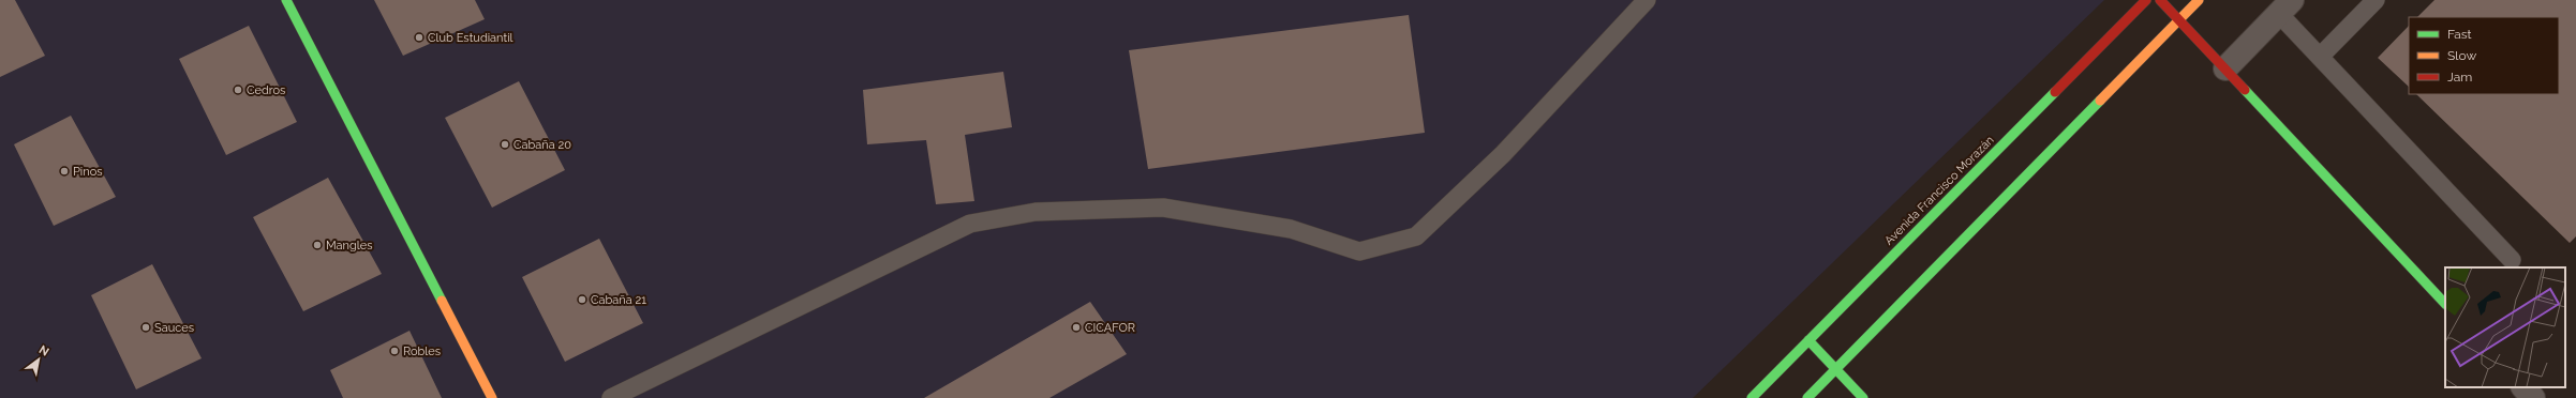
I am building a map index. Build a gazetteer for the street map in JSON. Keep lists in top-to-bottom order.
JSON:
{
  "streets": {
    "main road": ["Avenida Francisco Morazán"]
  },
  "places": [
    "Club Estudiantil",
    "Cedros",
    "Cabaña 20",
    "Pinos",
    "Mangles",
    "Cabaña 21",
    "Sauces",
    "CICAFOR",
    "Robles"
  ],
  "legend": ["Fast", "Slow", "Jam"],
  "north": "top right"
}
